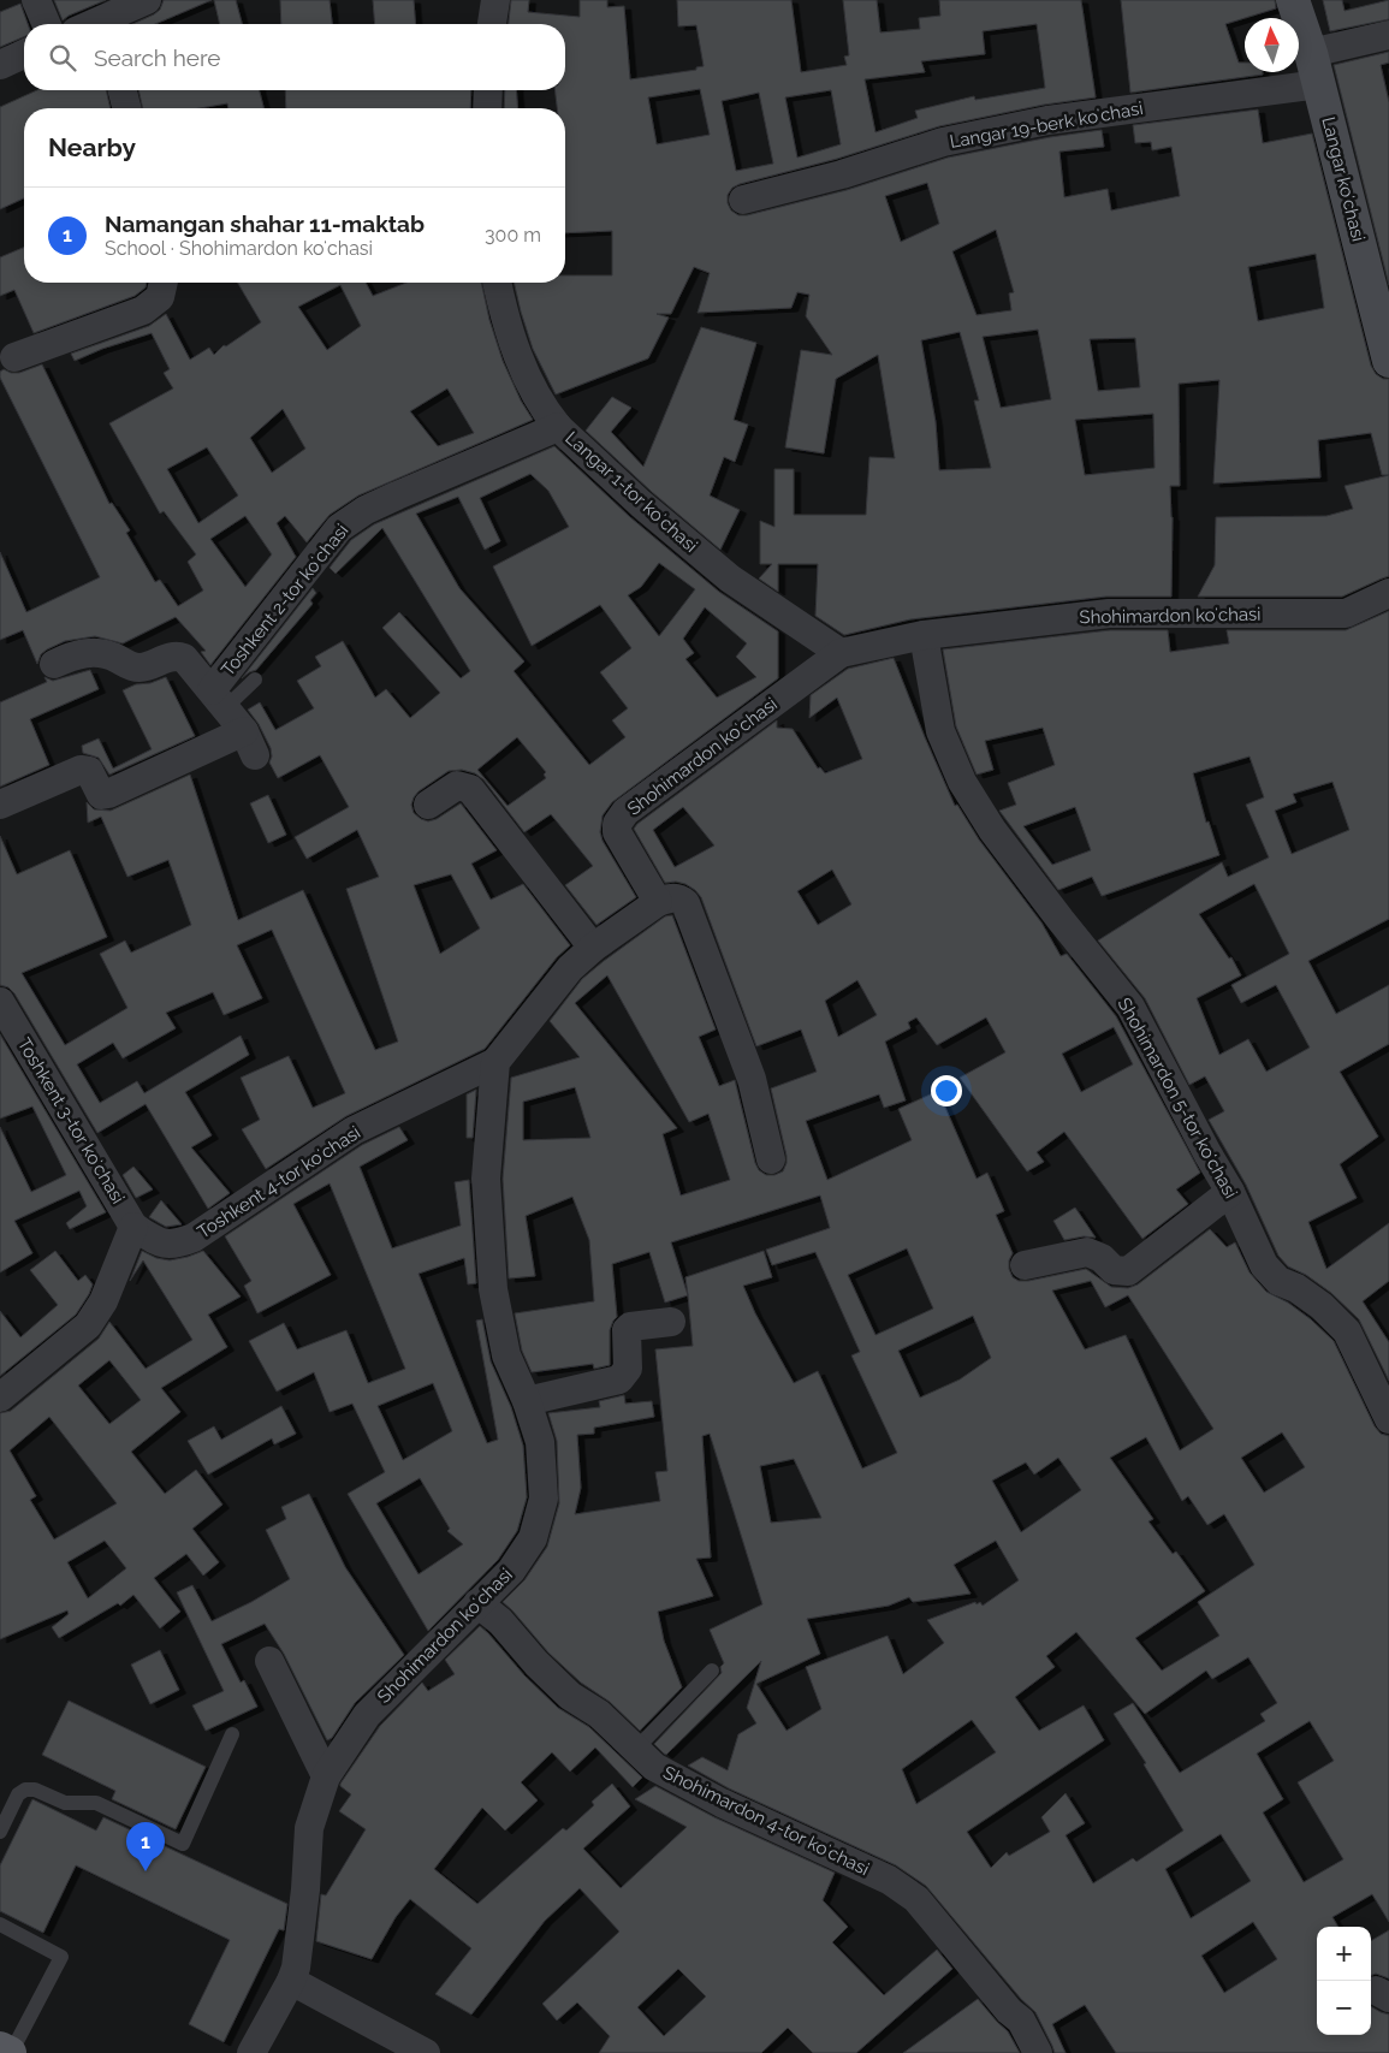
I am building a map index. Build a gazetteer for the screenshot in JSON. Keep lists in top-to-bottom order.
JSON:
{
  "streets": {
    "street": [
      "Langar 19-berk koʻchasi",
      "Langar koʻchasi",
      "Langar 1-tor koʻchasi",
      "Toshkent 2-tor koʻchasi",
      "Shohimardon koʻchasi",
      "Shohimardon 5-tor koʻchasi",
      "Toshkent 3-tor koʻchasi",
      "Toshkent 4-tor koʻchasi",
      "Shohimardon 4-tor koʻchasi"
    ]
  },
  "crossings": [
    ["Langar 19-berk koʻchasi", "Langar koʻchasi"],
    ["Langar 1-tor koʻchasi", "Toshkent 2-tor koʻchasi"],
    ["Langar 1-tor koʻchasi", "Shohimardon koʻchasi"],
    ["Shohimardon koʻchasi", "Shohimardon 5-tor koʻchasi"],
    ["Shohimardon koʻchasi", "Toshkent 4-tor koʻchasi"],
    ["Shohimardon koʻchasi", "Shohimardon 4-tor koʻchasi"],
    ["Toshkent 3-tor koʻchasi", "Toshkent 4-tor koʻchasi"]
  ],
  "north": "top",
  "page": {
    "search": "Search here",
    "heading": "Nearby",
    "list": [
      {
        "mark": "1",
        "name": "Namangan shahar 11-maktab",
        "note": "School · Shohimardon koʻchasi",
        "value": "300 m"
      }
    ],
    "pins": "1",
    "map_buttons": ["+", "−"]
  }
}
